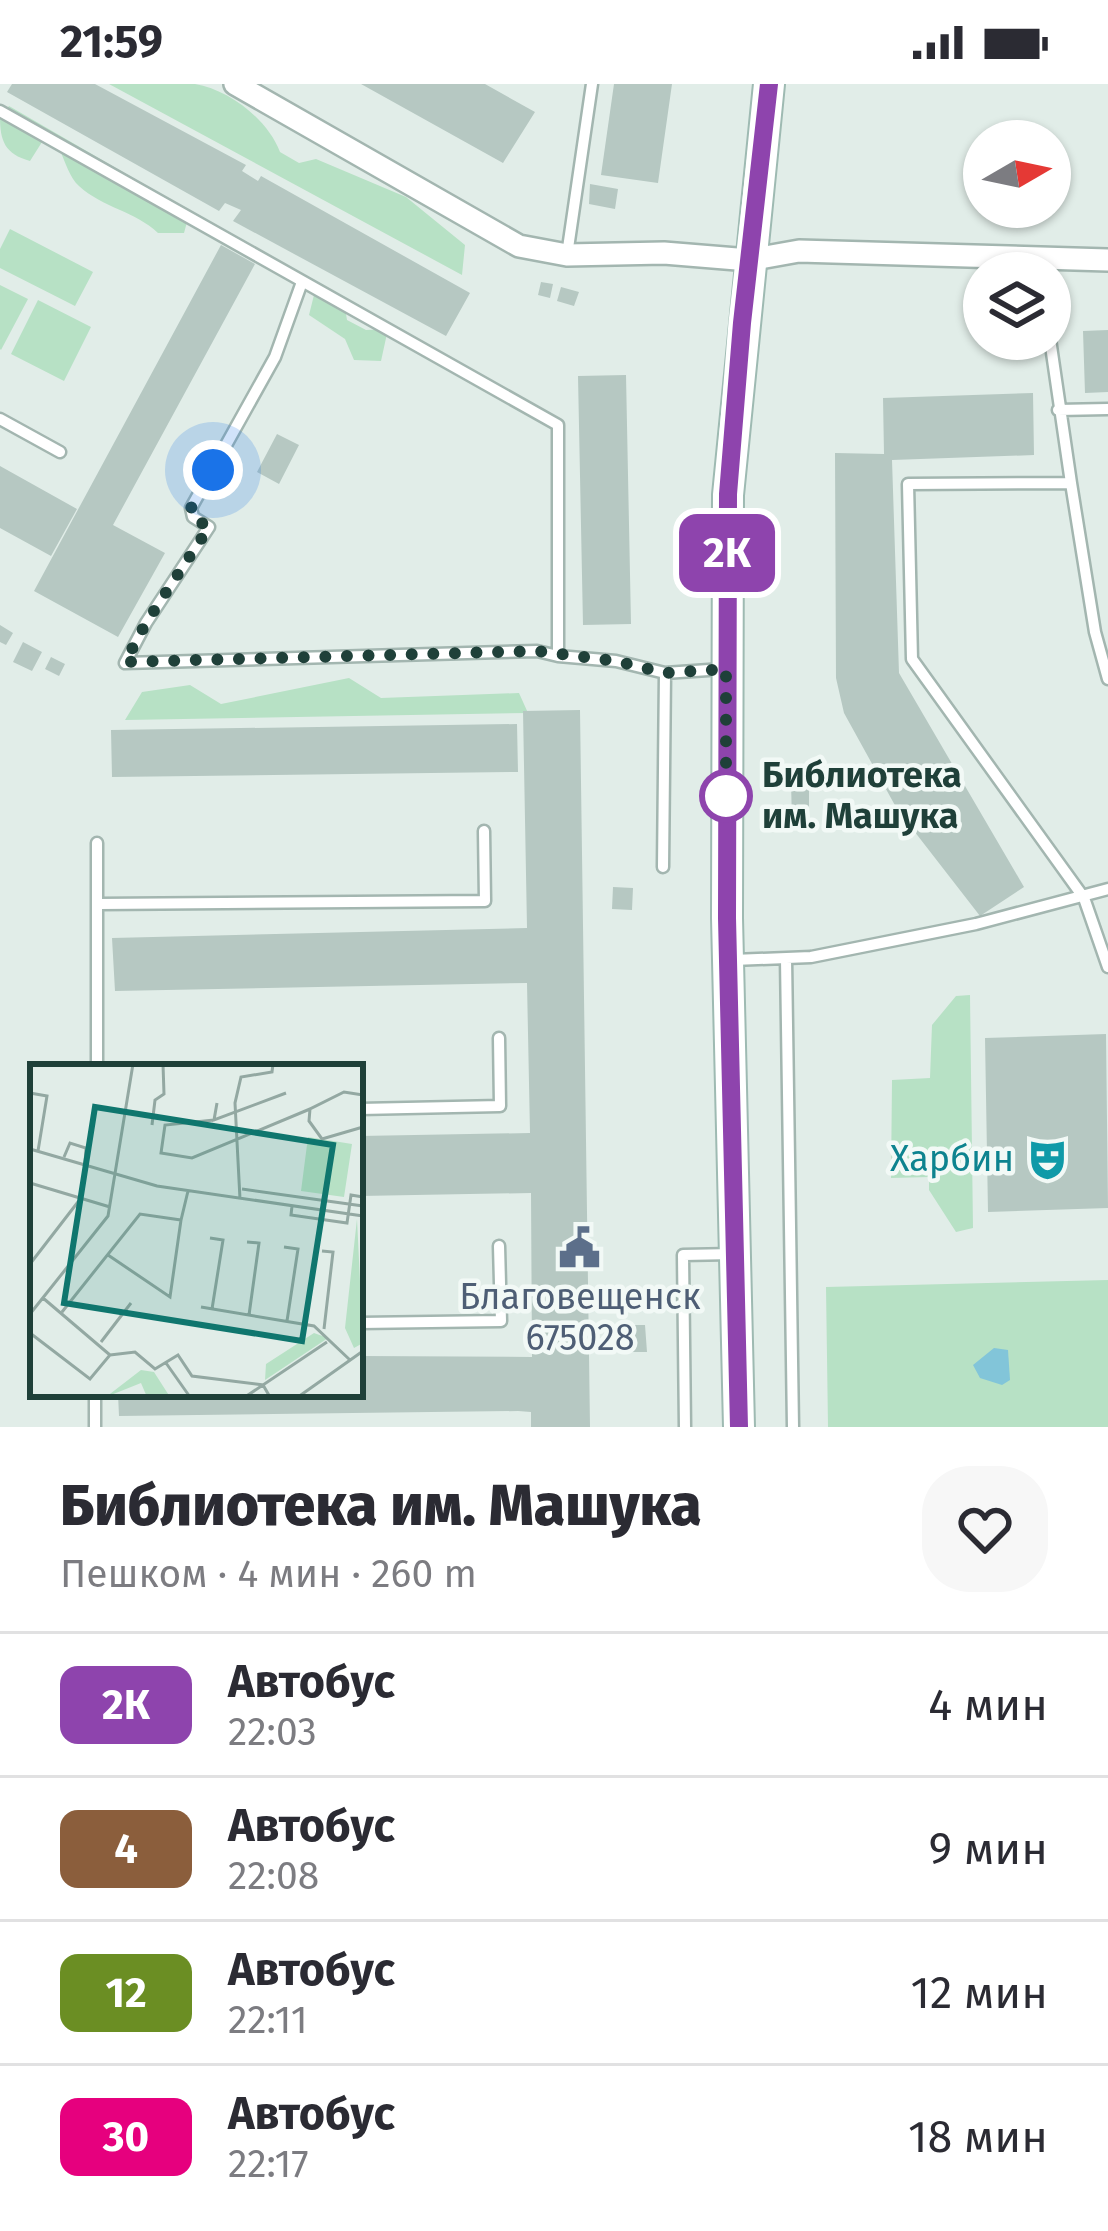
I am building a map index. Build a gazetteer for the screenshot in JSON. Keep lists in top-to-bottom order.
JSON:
{
  "places": {
    "other": ["Библиотека им. Машука"],
    "theatre": ["Харбин"],
    "public building": ["Благовещенск 675028"]
  },
  "lines": ["bus line 2К"],
  "north": "right",
  "page": {
    "status": "21:59",
    "on_map": "2К",
    "heading": ["Библиотека им. Машука", "Пешком · 4 мин · 260 m"],
    "list": [
      {
        "mark": "2К",
        "name": "Автобус",
        "note": "22:03",
        "value": "4 мин"
      },
      {
        "mark": "4",
        "name": "Автобус",
        "note": "22:08",
        "value": "9 мин"
      },
      {
        "mark": "12",
        "name": "Автобус",
        "note": "22:11",
        "value": "12 мин"
      },
      {
        "mark": "30",
        "name": "Автобус",
        "note": "22:17",
        "value": "18 мин"
      }
    ]
  }
}
